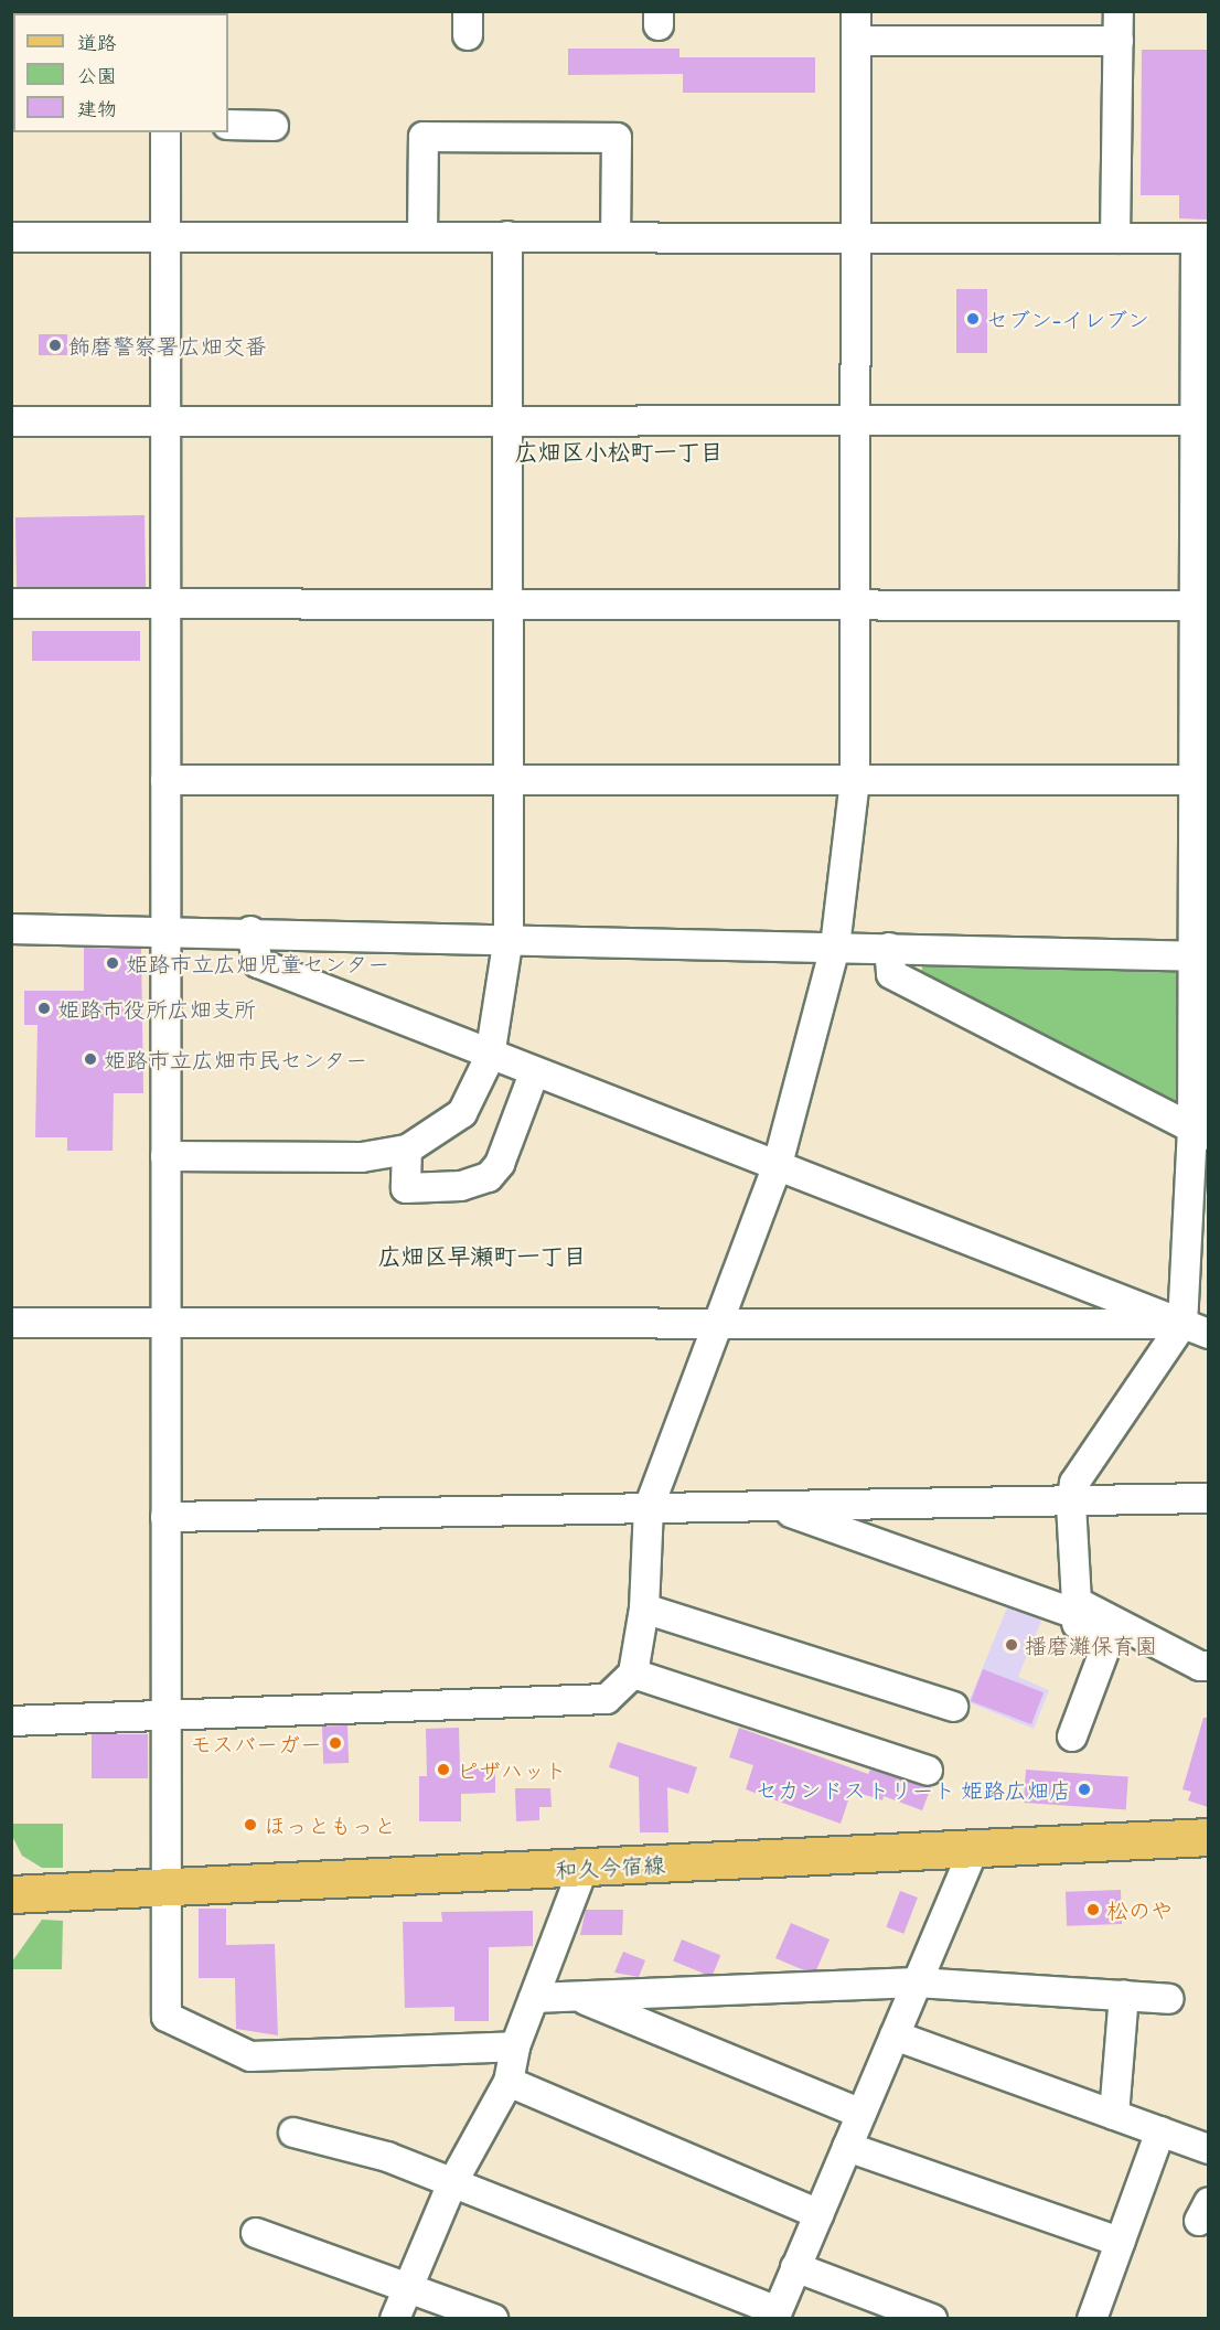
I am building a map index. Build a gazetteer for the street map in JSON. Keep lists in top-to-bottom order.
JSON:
{
  "streets": {
    "main road": ["和久今宿線"]
  },
  "districts": ["広畑区小松町一丁目", "広畑区早瀬町一丁目"],
  "places": [
    "セブン-イレブン",
    "飾磨警察署広畑交番",
    "姫路市立広畑児童センター",
    "姫路市役所広畑支所",
    "姫路市立広畑市民センター",
    "播磨灘保育園",
    "モスバーガー",
    "ピザハット",
    "セカンドストリート 姫路広畑店",
    "ほっともっと",
    "松のや"
  ],
  "legend": ["道路", "公園", "建物"]
}
